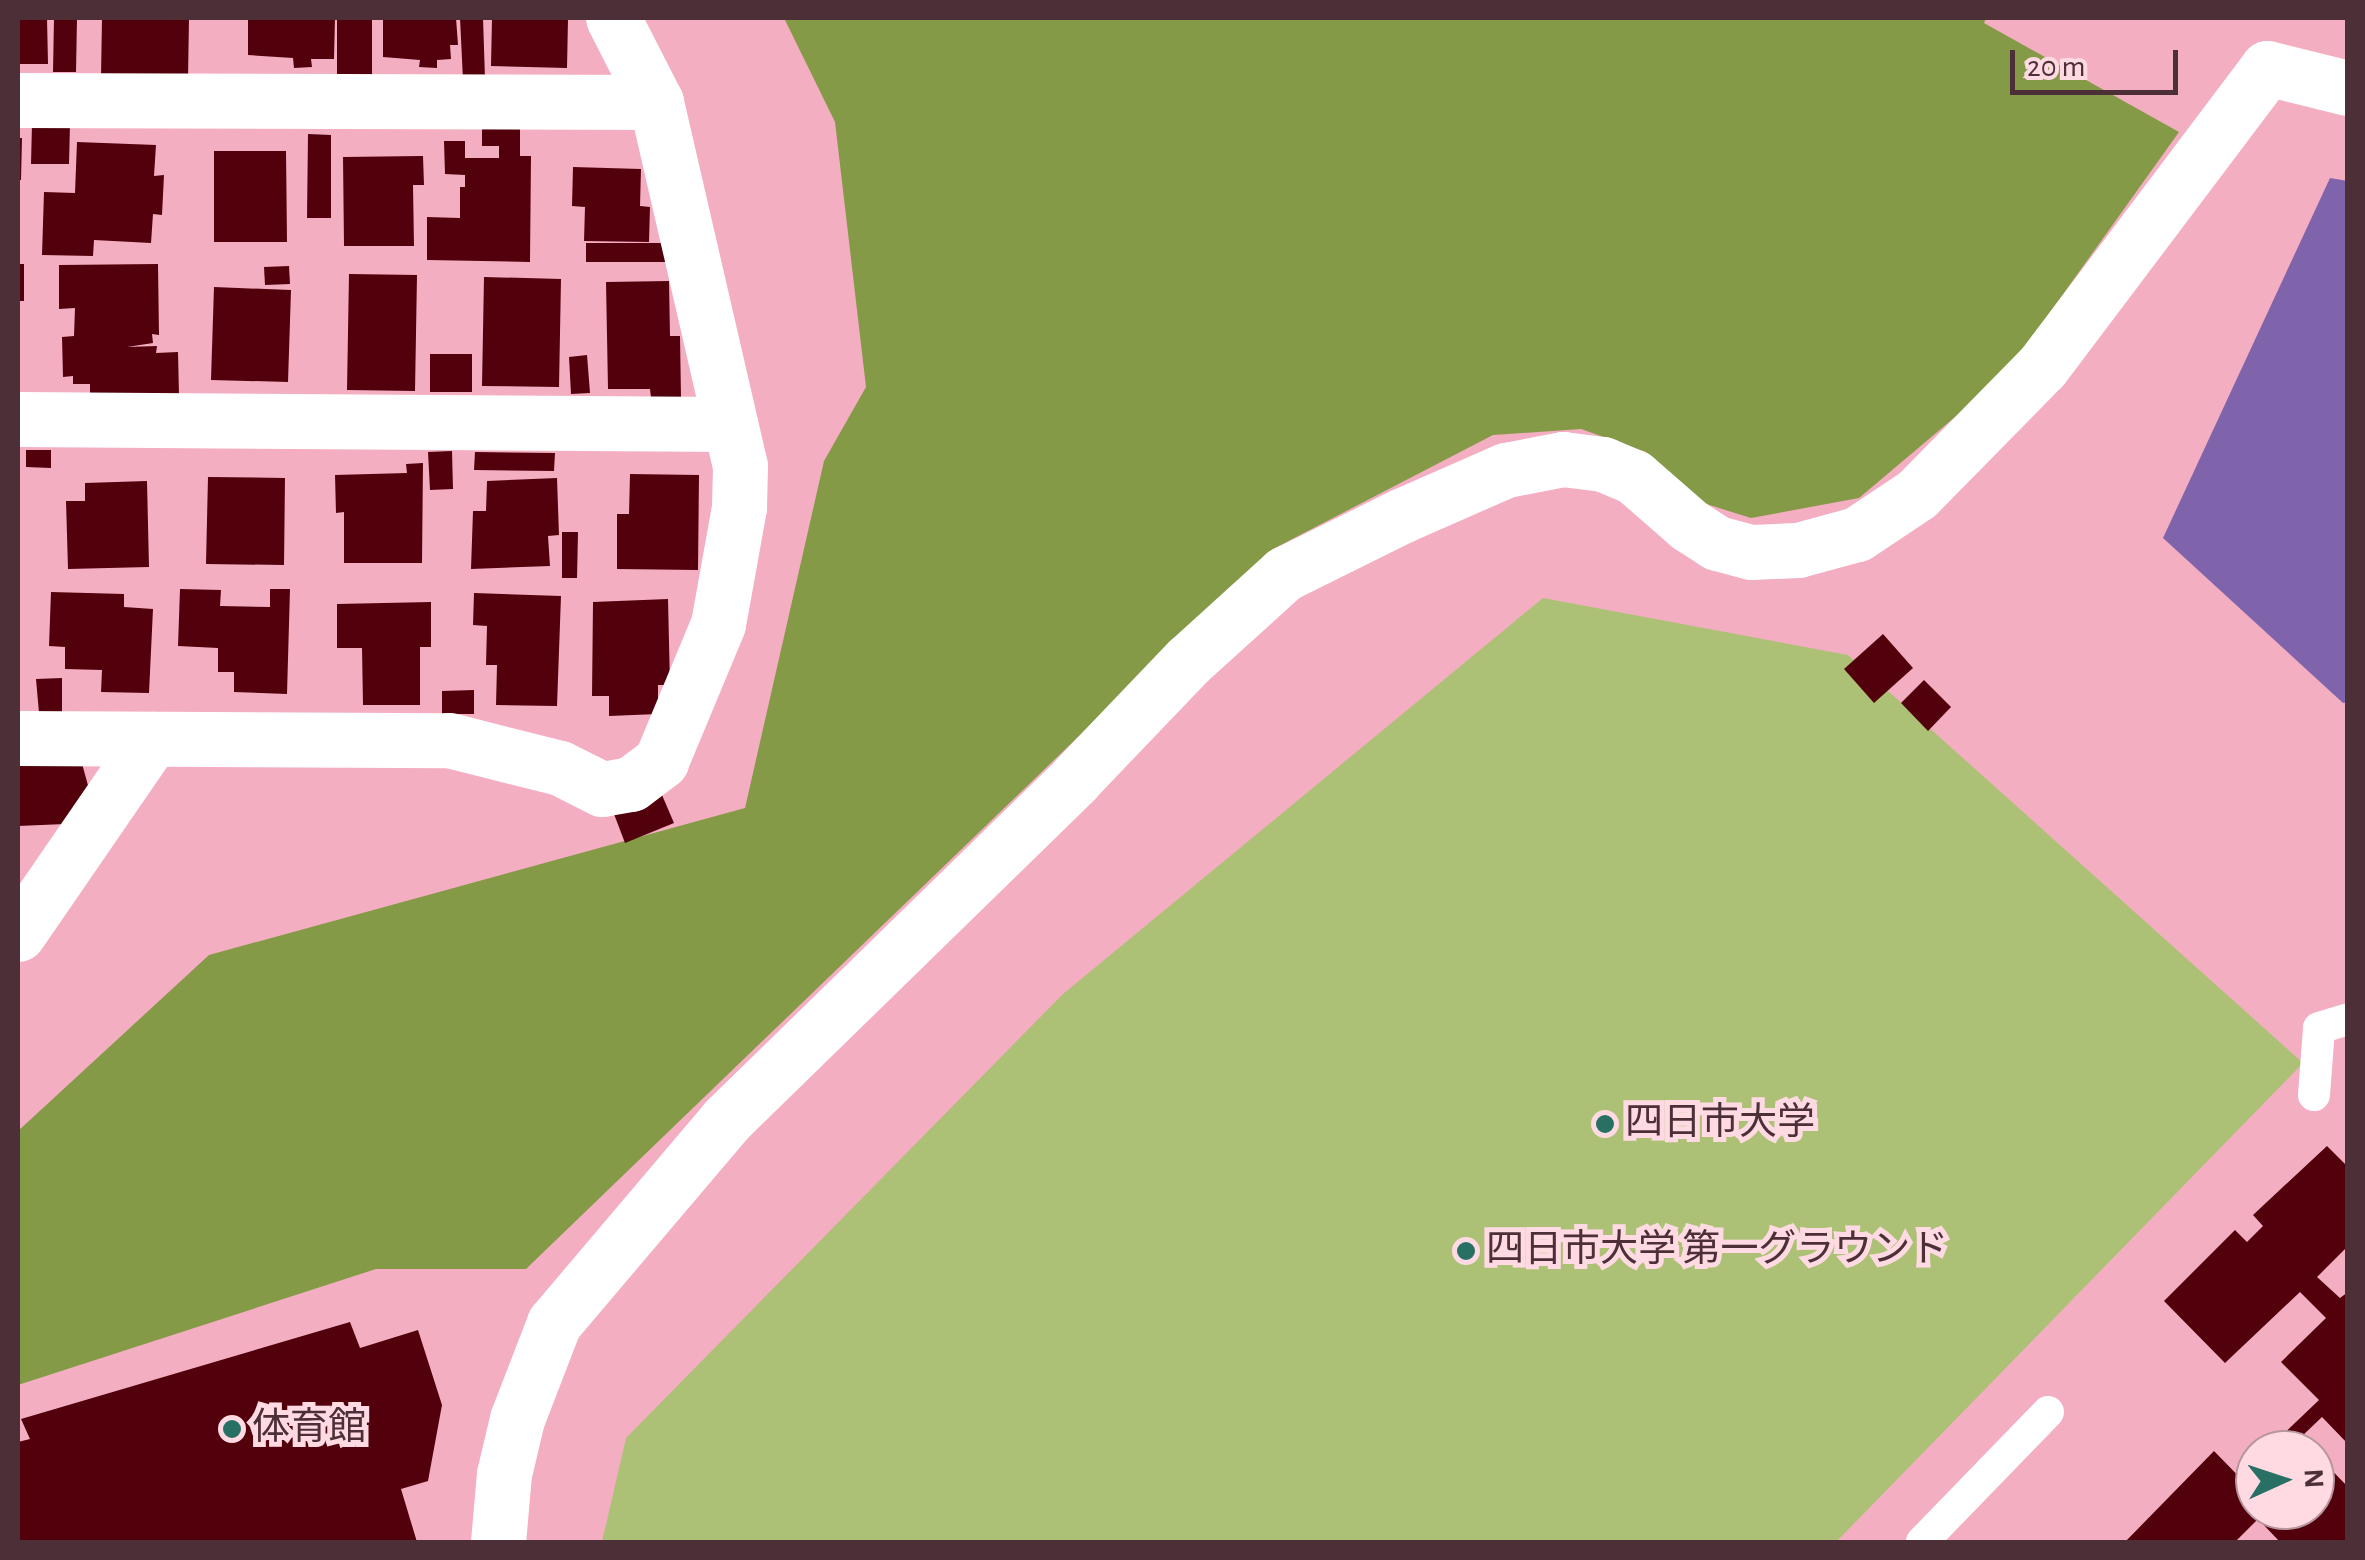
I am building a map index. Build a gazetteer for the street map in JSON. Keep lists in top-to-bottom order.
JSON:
{
  "places": ["四日市大学", "四日市大学 第一グラウンド", "体育館"],
  "scale_bar": "20 m",
  "north": "right"
}
